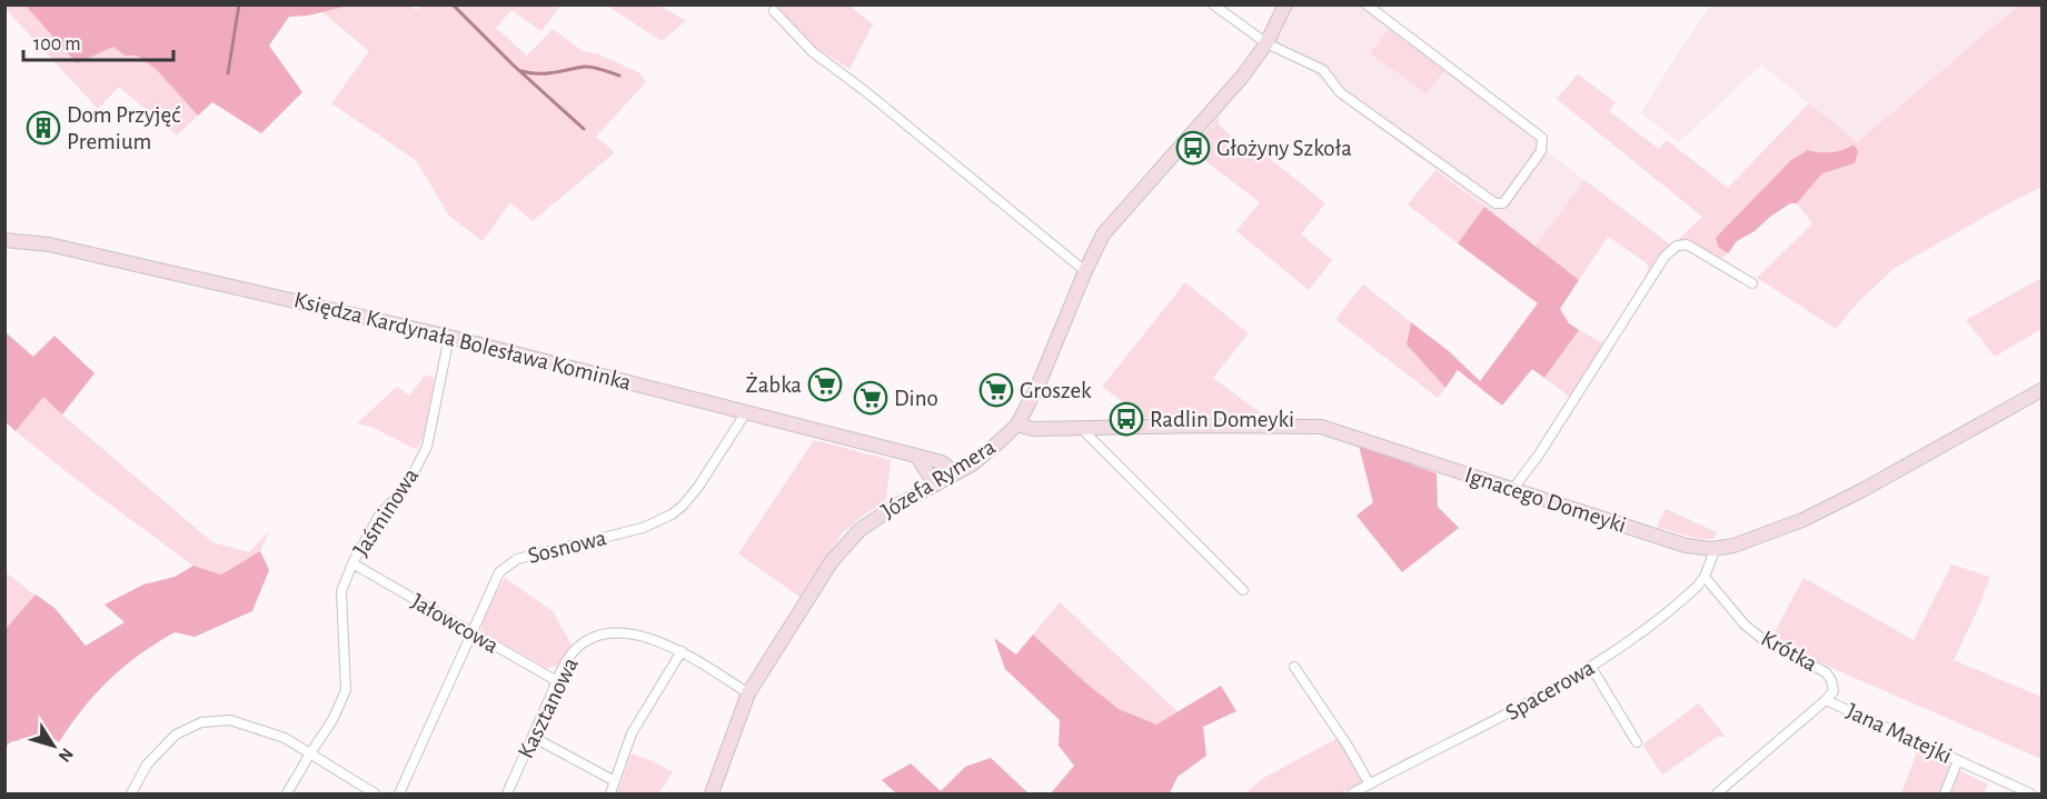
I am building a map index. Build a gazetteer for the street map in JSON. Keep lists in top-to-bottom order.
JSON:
{
  "streets": {
    "street": [
      "Księdza Kardynała Bolesława Kominka",
      "Józefa Rymera",
      "Ignacego Domeyki",
      "Jaśminowa",
      "Sosnowa",
      "Jałowcowa",
      "Krótka",
      "Spacerowa",
      "Kasztanowa",
      "Jana Matejki"
    ]
  },
  "crossings": [
    ["Księdza Kardynała Bolesława Kominka", "Józefa Rymera"],
    ["Księdza Kardynała Bolesława Kominka", "Jaśminowa"],
    ["Księdza Kardynała Bolesława Kominka", "Sosnowa"],
    ["Józefa Rymera", "Ignacego Domeyki"],
    ["Józefa Rymera", "Kasztanowa"],
    ["Ignacego Domeyki", "Spacerowa"],
    ["Jaśminowa", "Jałowcowa"],
    ["Sosnowa", "Jałowcowa"],
    ["Jałowcowa", "Kasztanowa"],
    ["Krótka", "Spacerowa"],
    ["Krótka", "Jana Matejki"]
  ],
  "places": {
    "building": ["Dom Przyjęć Premium"],
    "bus stop": ["Głożyny Szkoła", "Radlin Domeyki"],
    "supermarket": ["Żabka", "Groszek", "Dino"]
  },
  "scale_bar": "100 m",
  "north": "bottom right"
}
